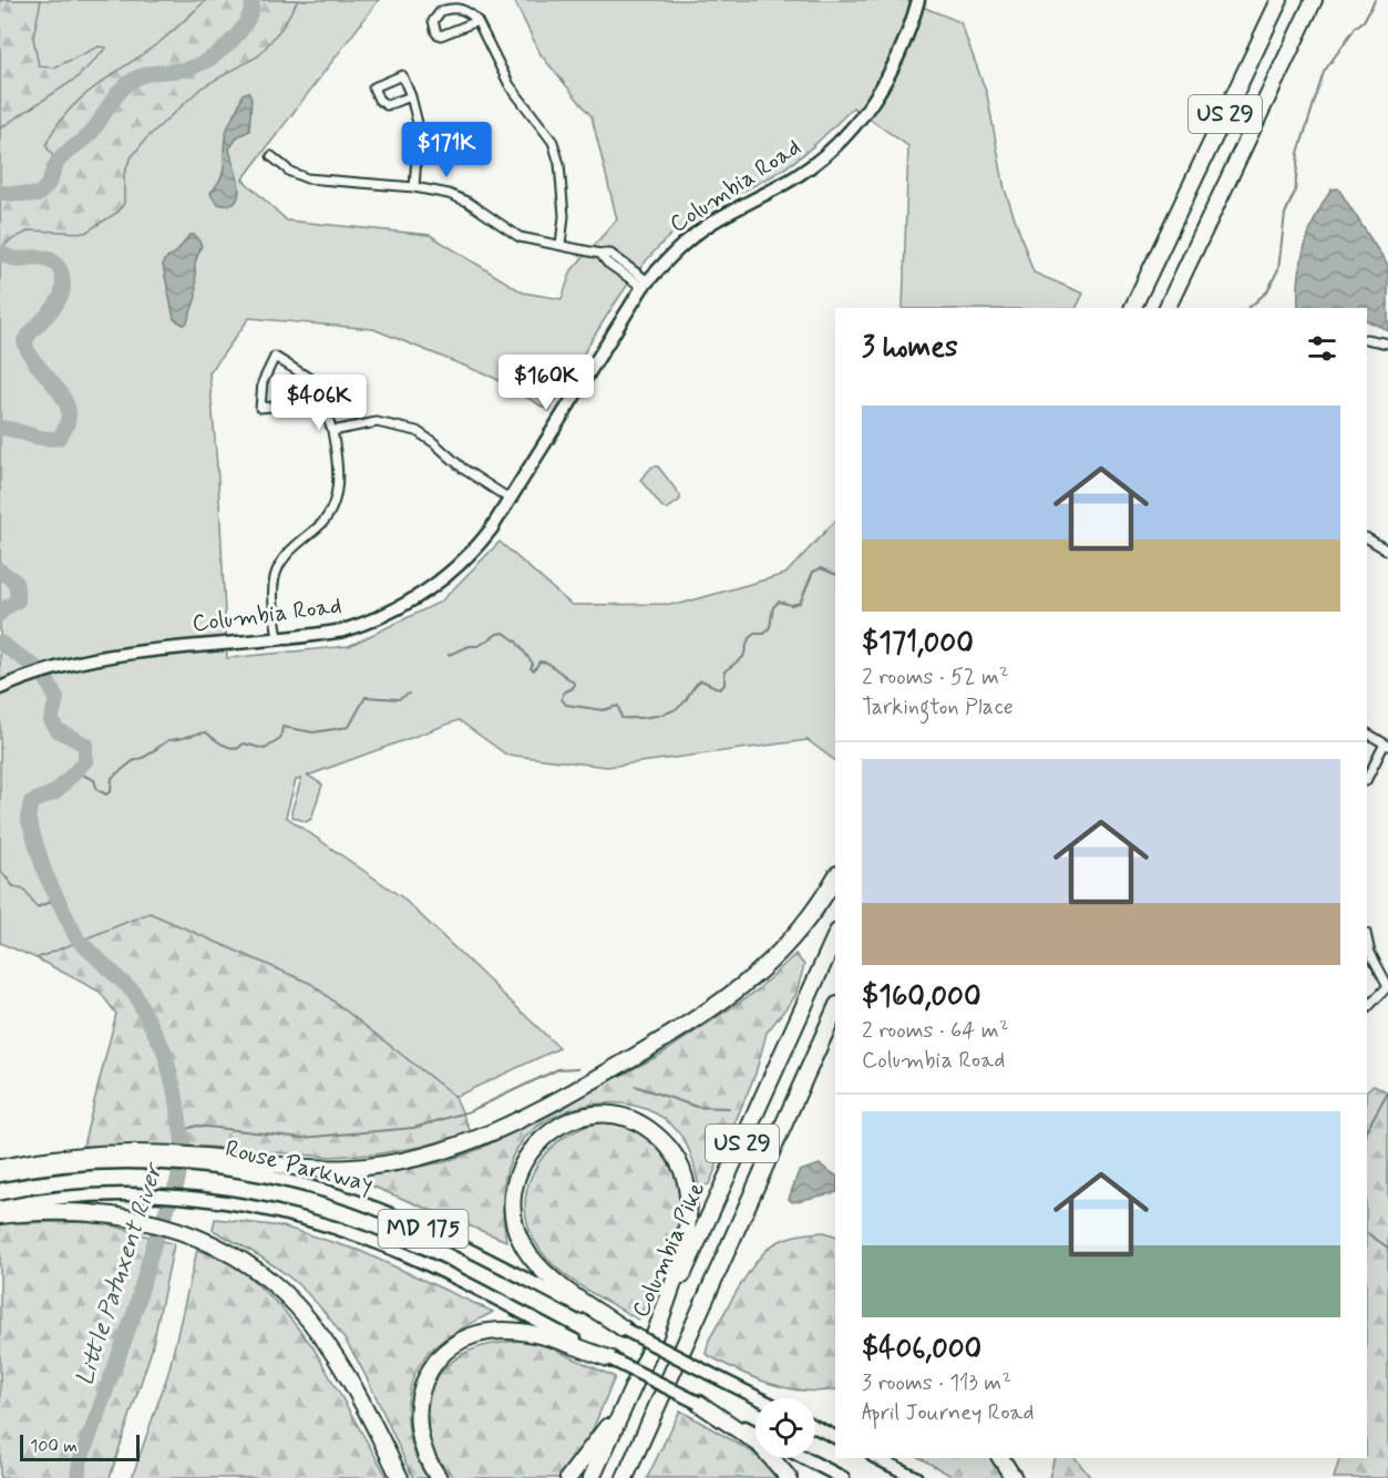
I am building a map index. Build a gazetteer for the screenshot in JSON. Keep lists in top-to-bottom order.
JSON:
{
  "streets": {
    "highway": ["US 29", "Columbia Pike"],
    "main road": ["Columbia Road", "Rouse Parkway", "MD 175"]
  },
  "water": ["Little Patuxent River"],
  "scale_bar": "100 m",
  "page": {
    "price": ["$171K", "$160K", "$406K"],
    "heading": "3 homes",
    "list": [
      {
        "name": "$171,000",
        "note": "2 rooms · 52 m² · Tarkington Place"
      },
      {
        "name": "$160,000",
        "note": "2 rooms · 64 m² · Columbia Road"
      },
      {
        "name": "$406,000",
        "note": "3 rooms · 113 m² · April Journey Road"
      }
    ],
    "scale": "100 m"
  }
}
